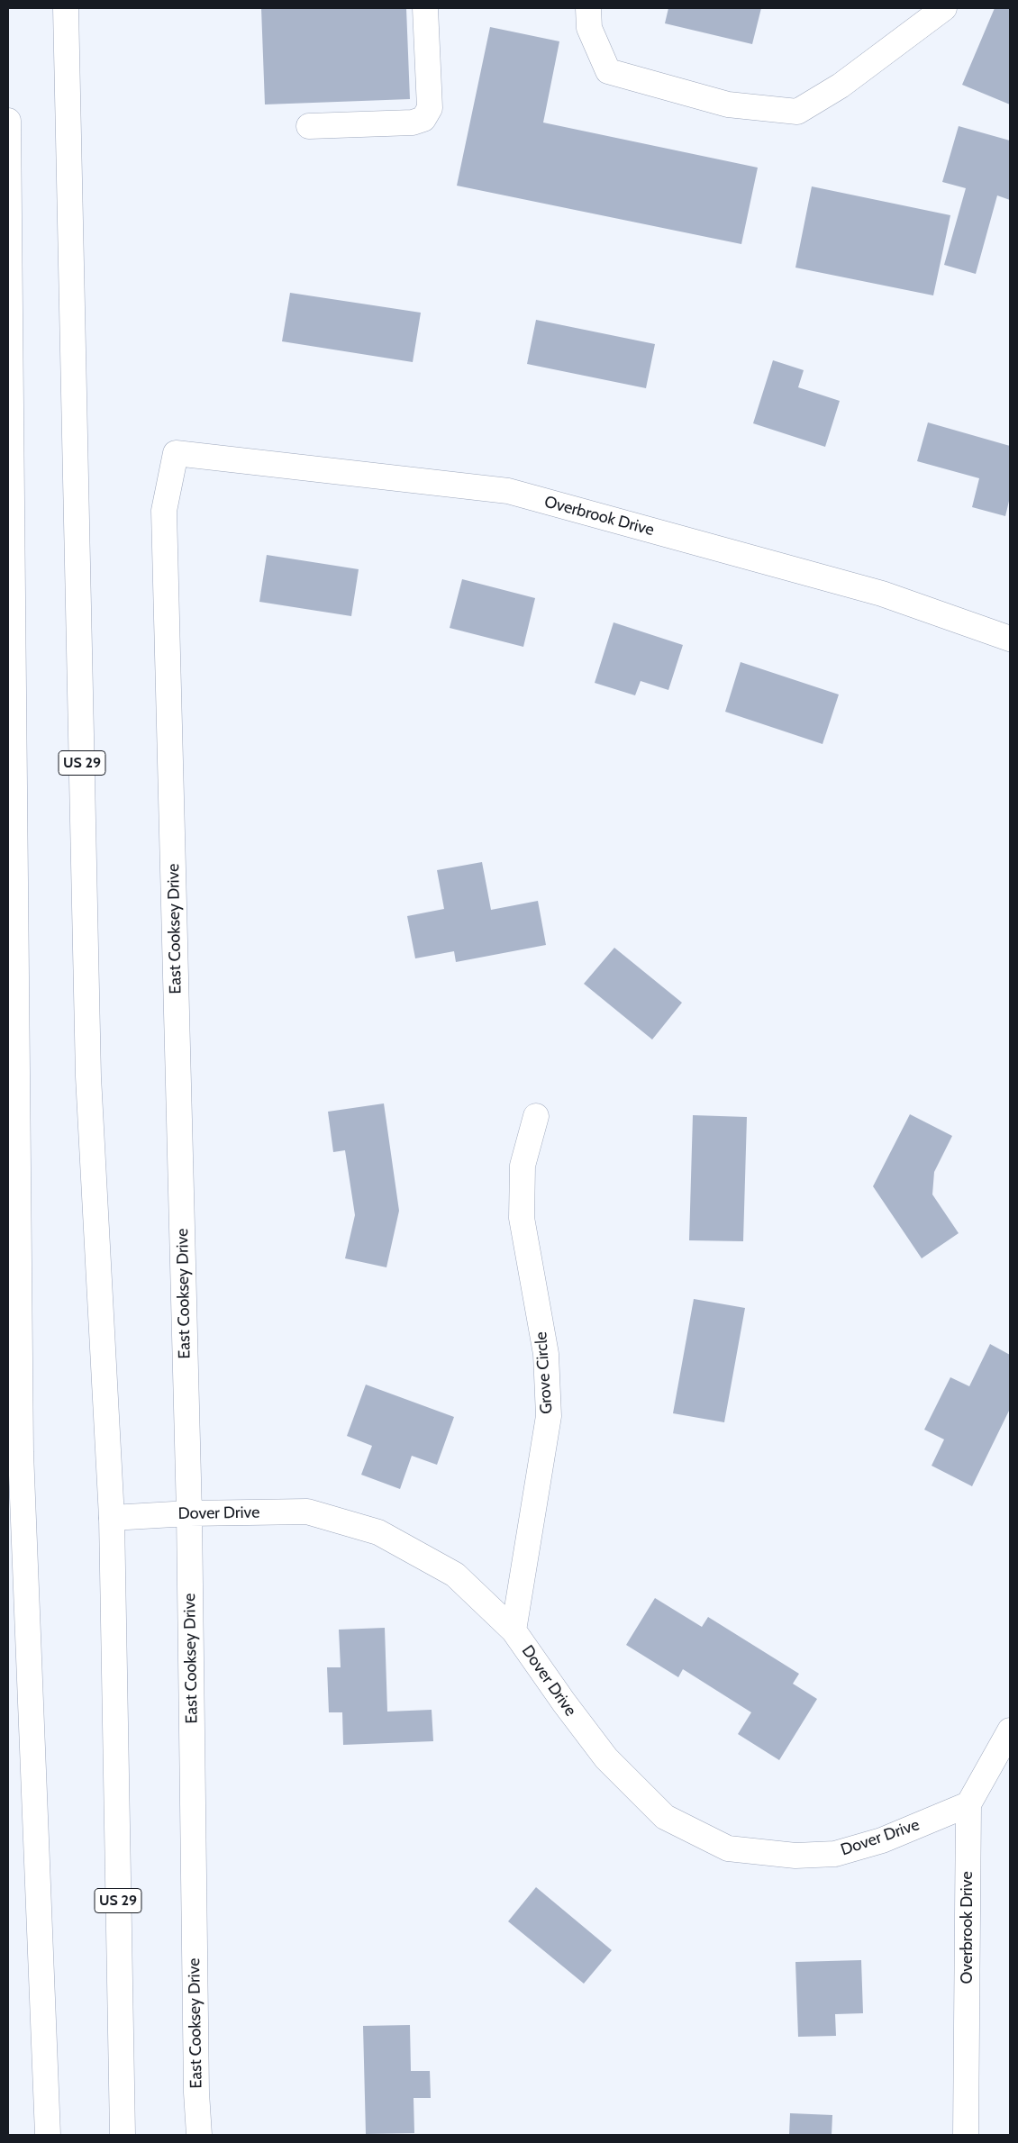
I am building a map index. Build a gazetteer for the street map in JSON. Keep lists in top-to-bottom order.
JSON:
{
  "streets": {
    "main road": [
      "Overbrook Drive",
      "US 29",
      "East Cooksey Drive",
      "Grove Circle",
      "Dover Drive"
    ]
  },
  "crossings": [
    ["Overbrook Drive", "East Cooksey Drive"],
    ["Overbrook Drive", "Dover Drive"],
    ["US 29", "Dover Drive"],
    ["East Cooksey Drive", "Dover Drive"],
    ["Grove Circle", "Dover Drive"]
  ]
}
